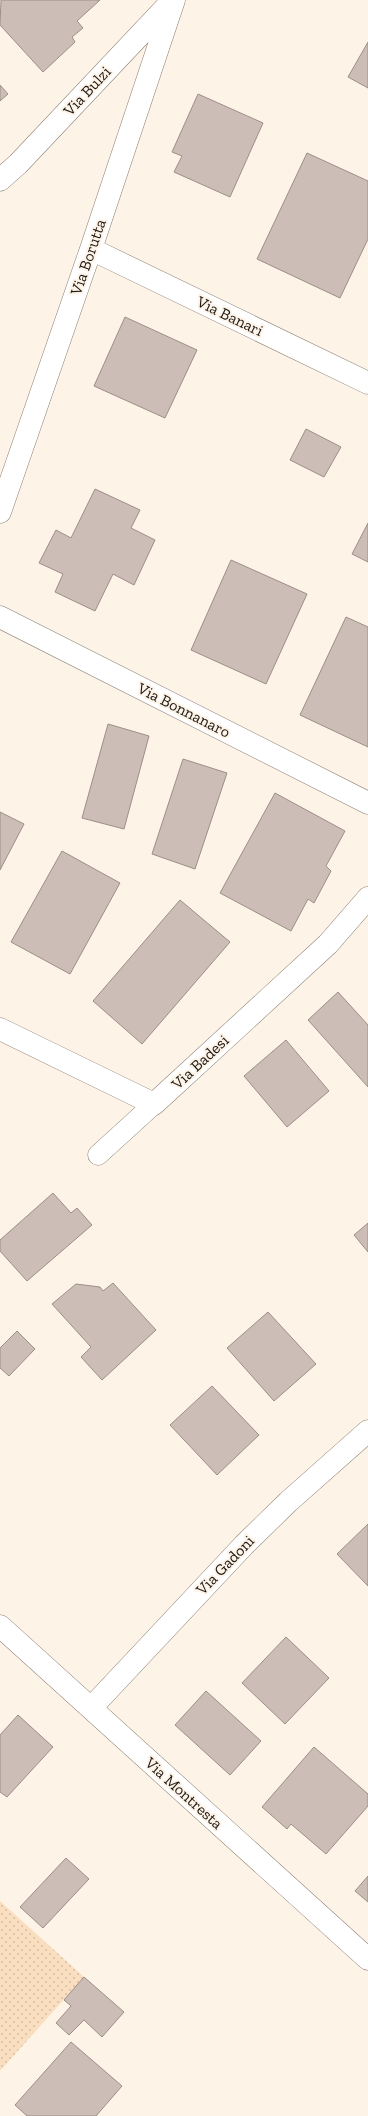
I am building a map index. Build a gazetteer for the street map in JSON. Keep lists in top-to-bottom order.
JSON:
{
  "streets": {
    "street": [
      "Via Bulzi",
      "Via Borutta",
      "Via Banari",
      "Via Bonnanaro",
      "Via Badesi",
      "Via Gadoni",
      "Via Montresta"
    ]
  },
  "crossings": [
    ["Via Bulzi", "Via Borutta"],
    ["Via Borutta", "Via Banari"],
    ["Via Gadoni", "Via Montresta"]
  ]
}
